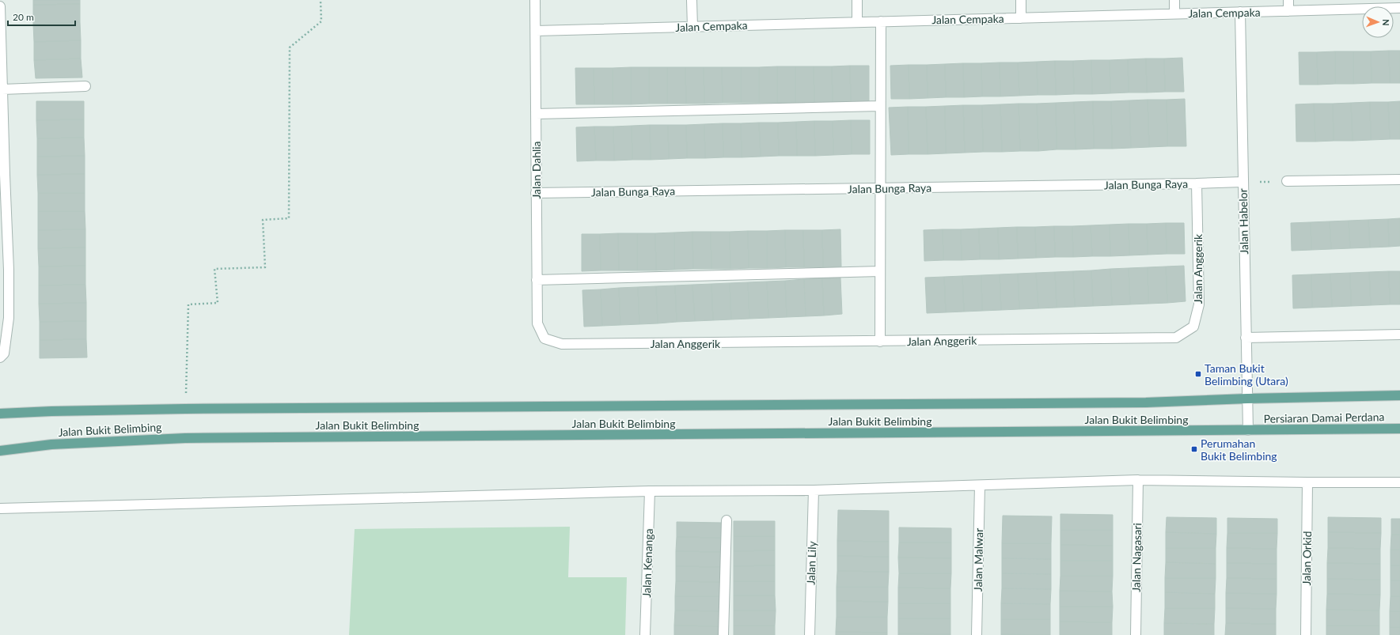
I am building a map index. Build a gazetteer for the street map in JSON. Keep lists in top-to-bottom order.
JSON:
{
  "streets": {
    "main road": ["Persiaran Damai Perdana", "Jalan Bukit Belimbing"],
    "street": [
      "Jalan Cempaka",
      "Jalan Dahlia",
      "Jalan Bunga Raya",
      "Jalan Habelor",
      "Jalan Anggerik",
      "Jalan Nagasari",
      "Jalan Orkid",
      "Jalan Malwar",
      "Jalan Kenanga",
      "Jalan Lily"
    ]
  },
  "crossings": [
    ["Jalan Cempaka", "Jalan Dahlia"],
    ["Jalan Cempaka", "Jalan Habelor"],
    ["Jalan Dahlia", "Jalan Bunga Raya"],
    ["Jalan Dahlia", "Jalan Anggerik"],
    ["Jalan Bunga Raya", "Jalan Habelor"],
    ["Jalan Bunga Raya", "Jalan Anggerik"],
    ["Jalan Habelor", "Persiaran Damai Perdana"],
    ["Jalan Habelor", "Jalan Bukit Belimbing"],
    ["Persiaran Damai Perdana", "Jalan Bukit Belimbing"]
  ],
  "places": {
    "transit": ["Taman Bukit Belimbing (Utara)", "Perumahan Bukit Belimbing"]
  },
  "scale_bar": "20 m",
  "north": "right"
}
